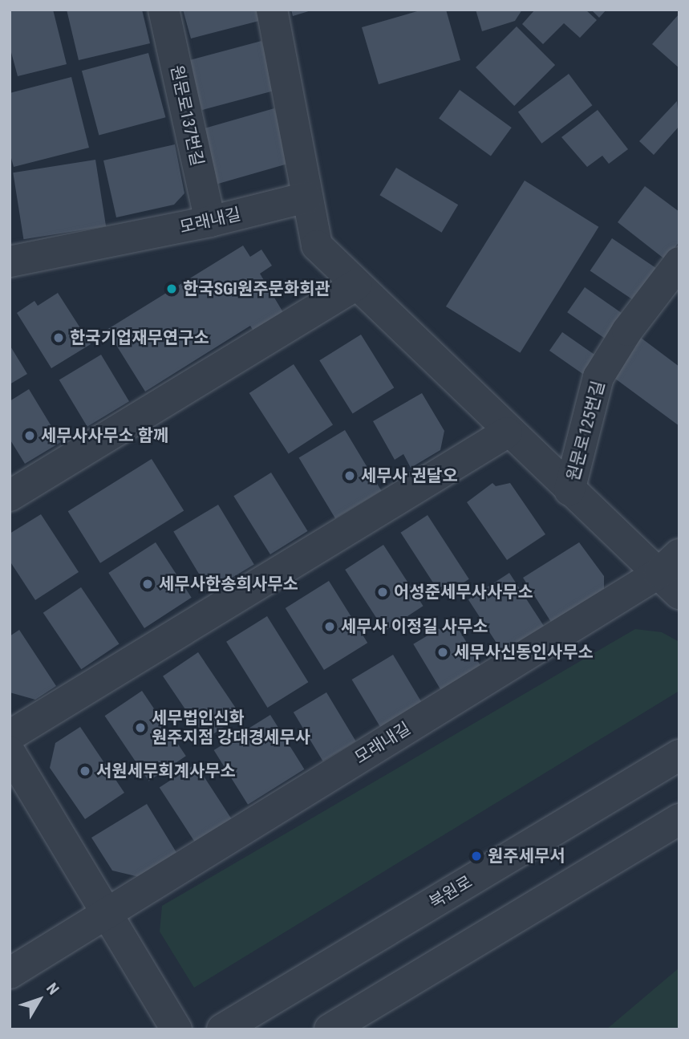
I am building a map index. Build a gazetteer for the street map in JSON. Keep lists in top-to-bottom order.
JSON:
{
  "streets": {
    "street": [
      "원문로137번길",
      "모래내길",
      "원문로125번길",
      "북원로"
    ]
  },
  "crossings": [
    ["원문로137번길", "모래내길"],
    ["모래내길", "원문로125번길"]
  ],
  "places": [
    "한국SGI원주문화회관",
    "한국기업재무연구소",
    "세무사사무소 함께",
    "세무사 권달오",
    "세무사한송희사무소",
    "어성준세무사사무소",
    "세무사 이정길 사무소",
    "세무사신동인사무소",
    "세무법인신화 원주지점 강대경세무사",
    "서원세무회계사무소",
    "원주세무서"
  ],
  "north": "top right"
}
